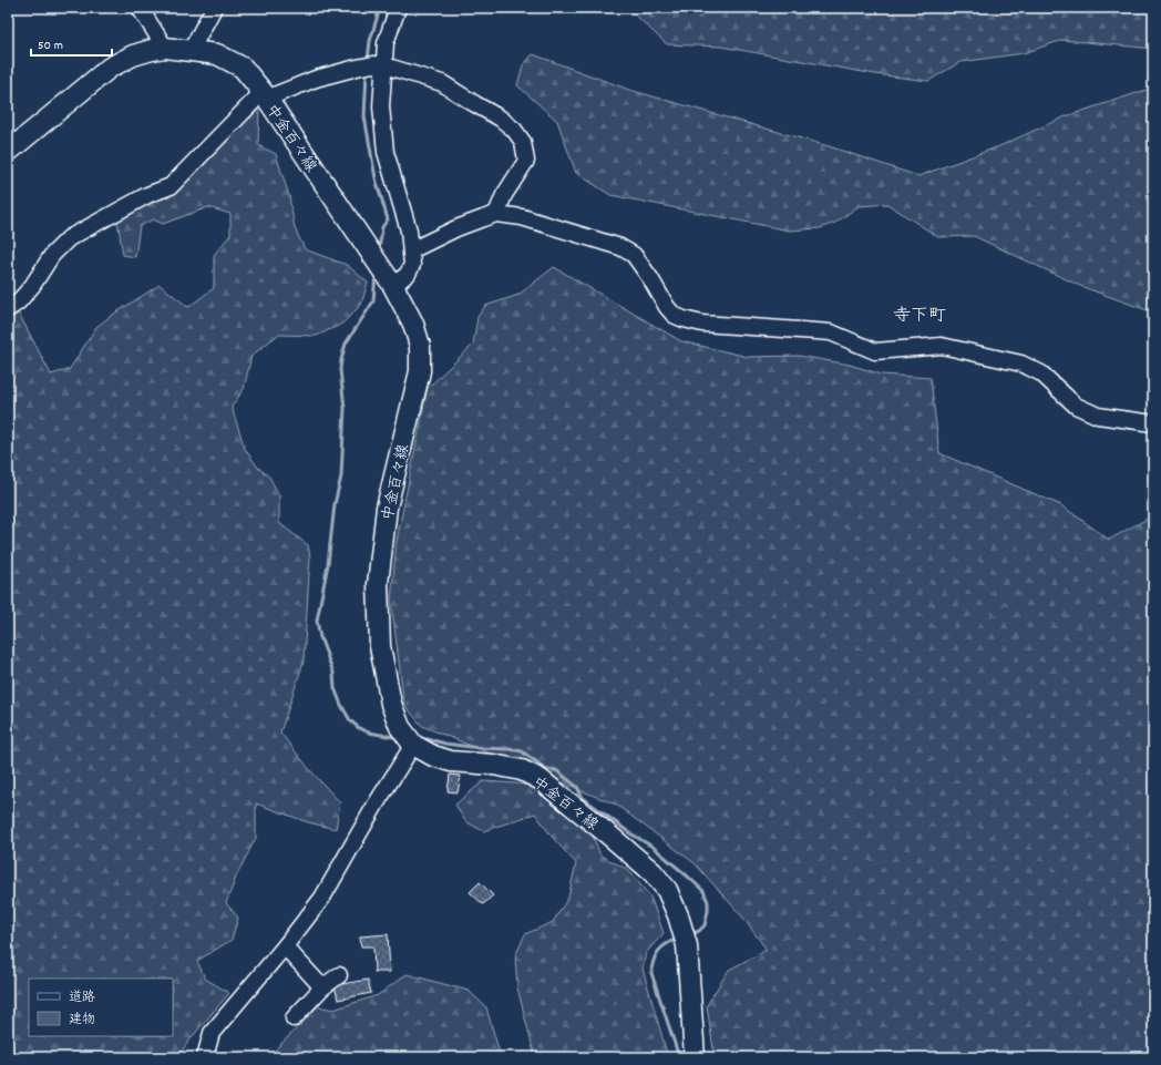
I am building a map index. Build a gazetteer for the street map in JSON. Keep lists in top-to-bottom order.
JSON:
{
  "streets": {
    "main road": ["中金百々線"]
  },
  "districts": ["寺下町"],
  "legend": ["道路", "建物"],
  "scale_bar": "50 m"
}
